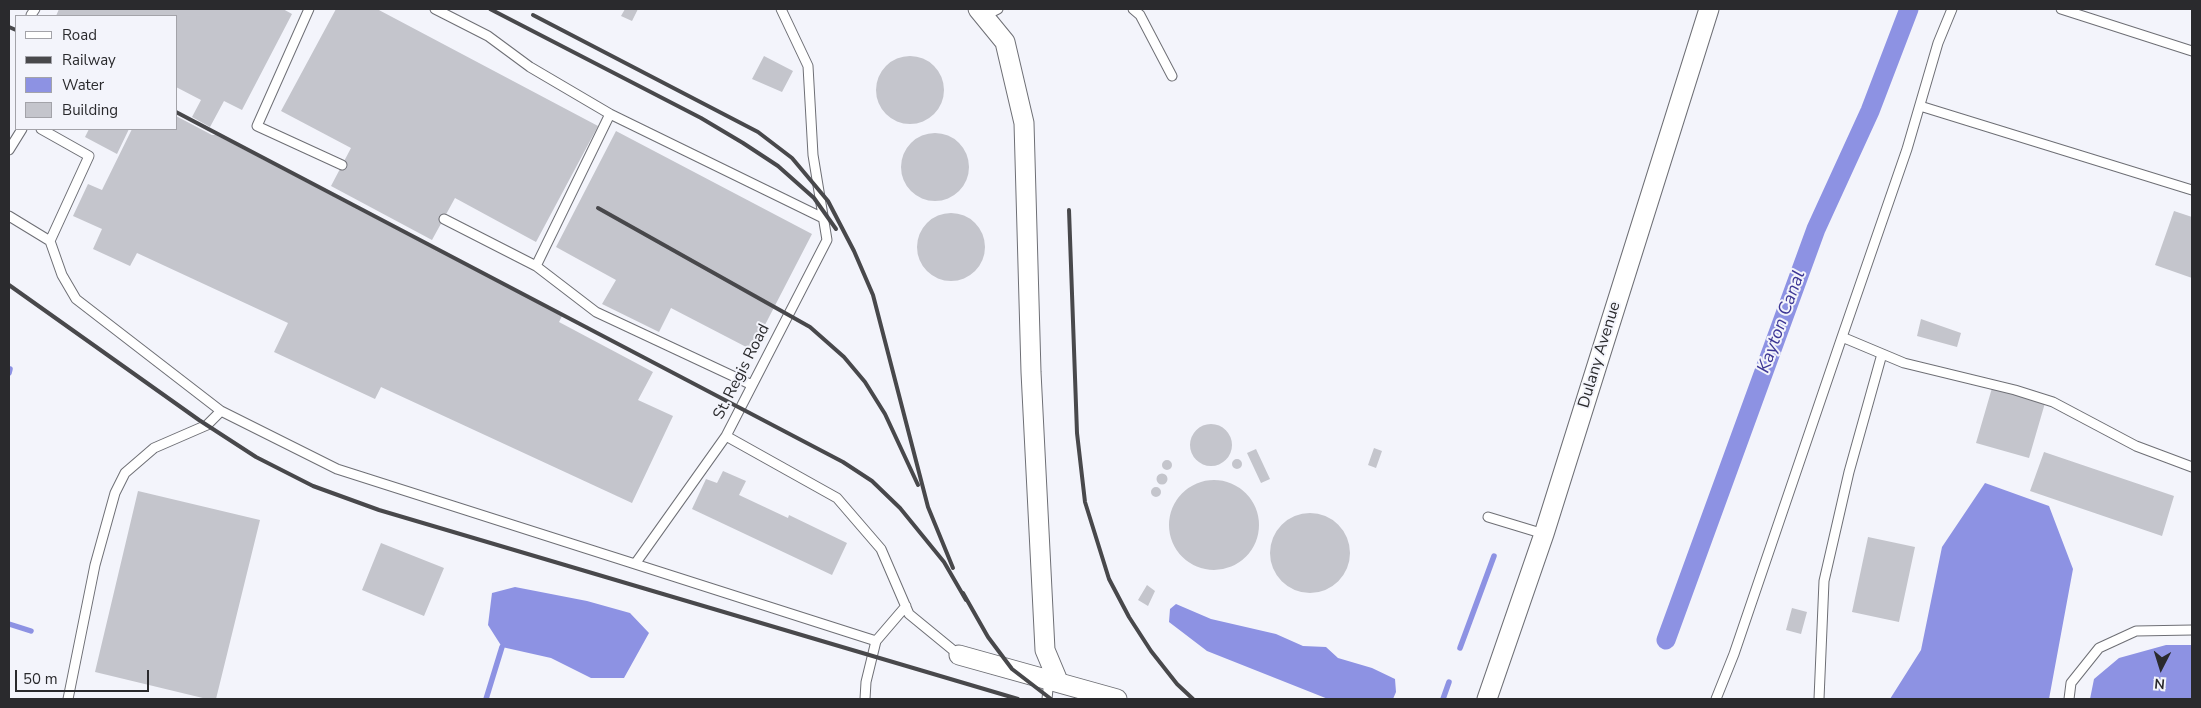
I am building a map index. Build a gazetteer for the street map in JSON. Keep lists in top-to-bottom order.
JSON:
{
  "streets": {
    "street": ["Dulany Avenue"],
    "lane": ["St. Regis Road"]
  },
  "water": ["Kayton Canal"],
  "legend": [
    "Road",
    "Railway",
    "Water",
    "Building"
  ],
  "scale_bar": "50 m",
  "north": "bottom"
}
